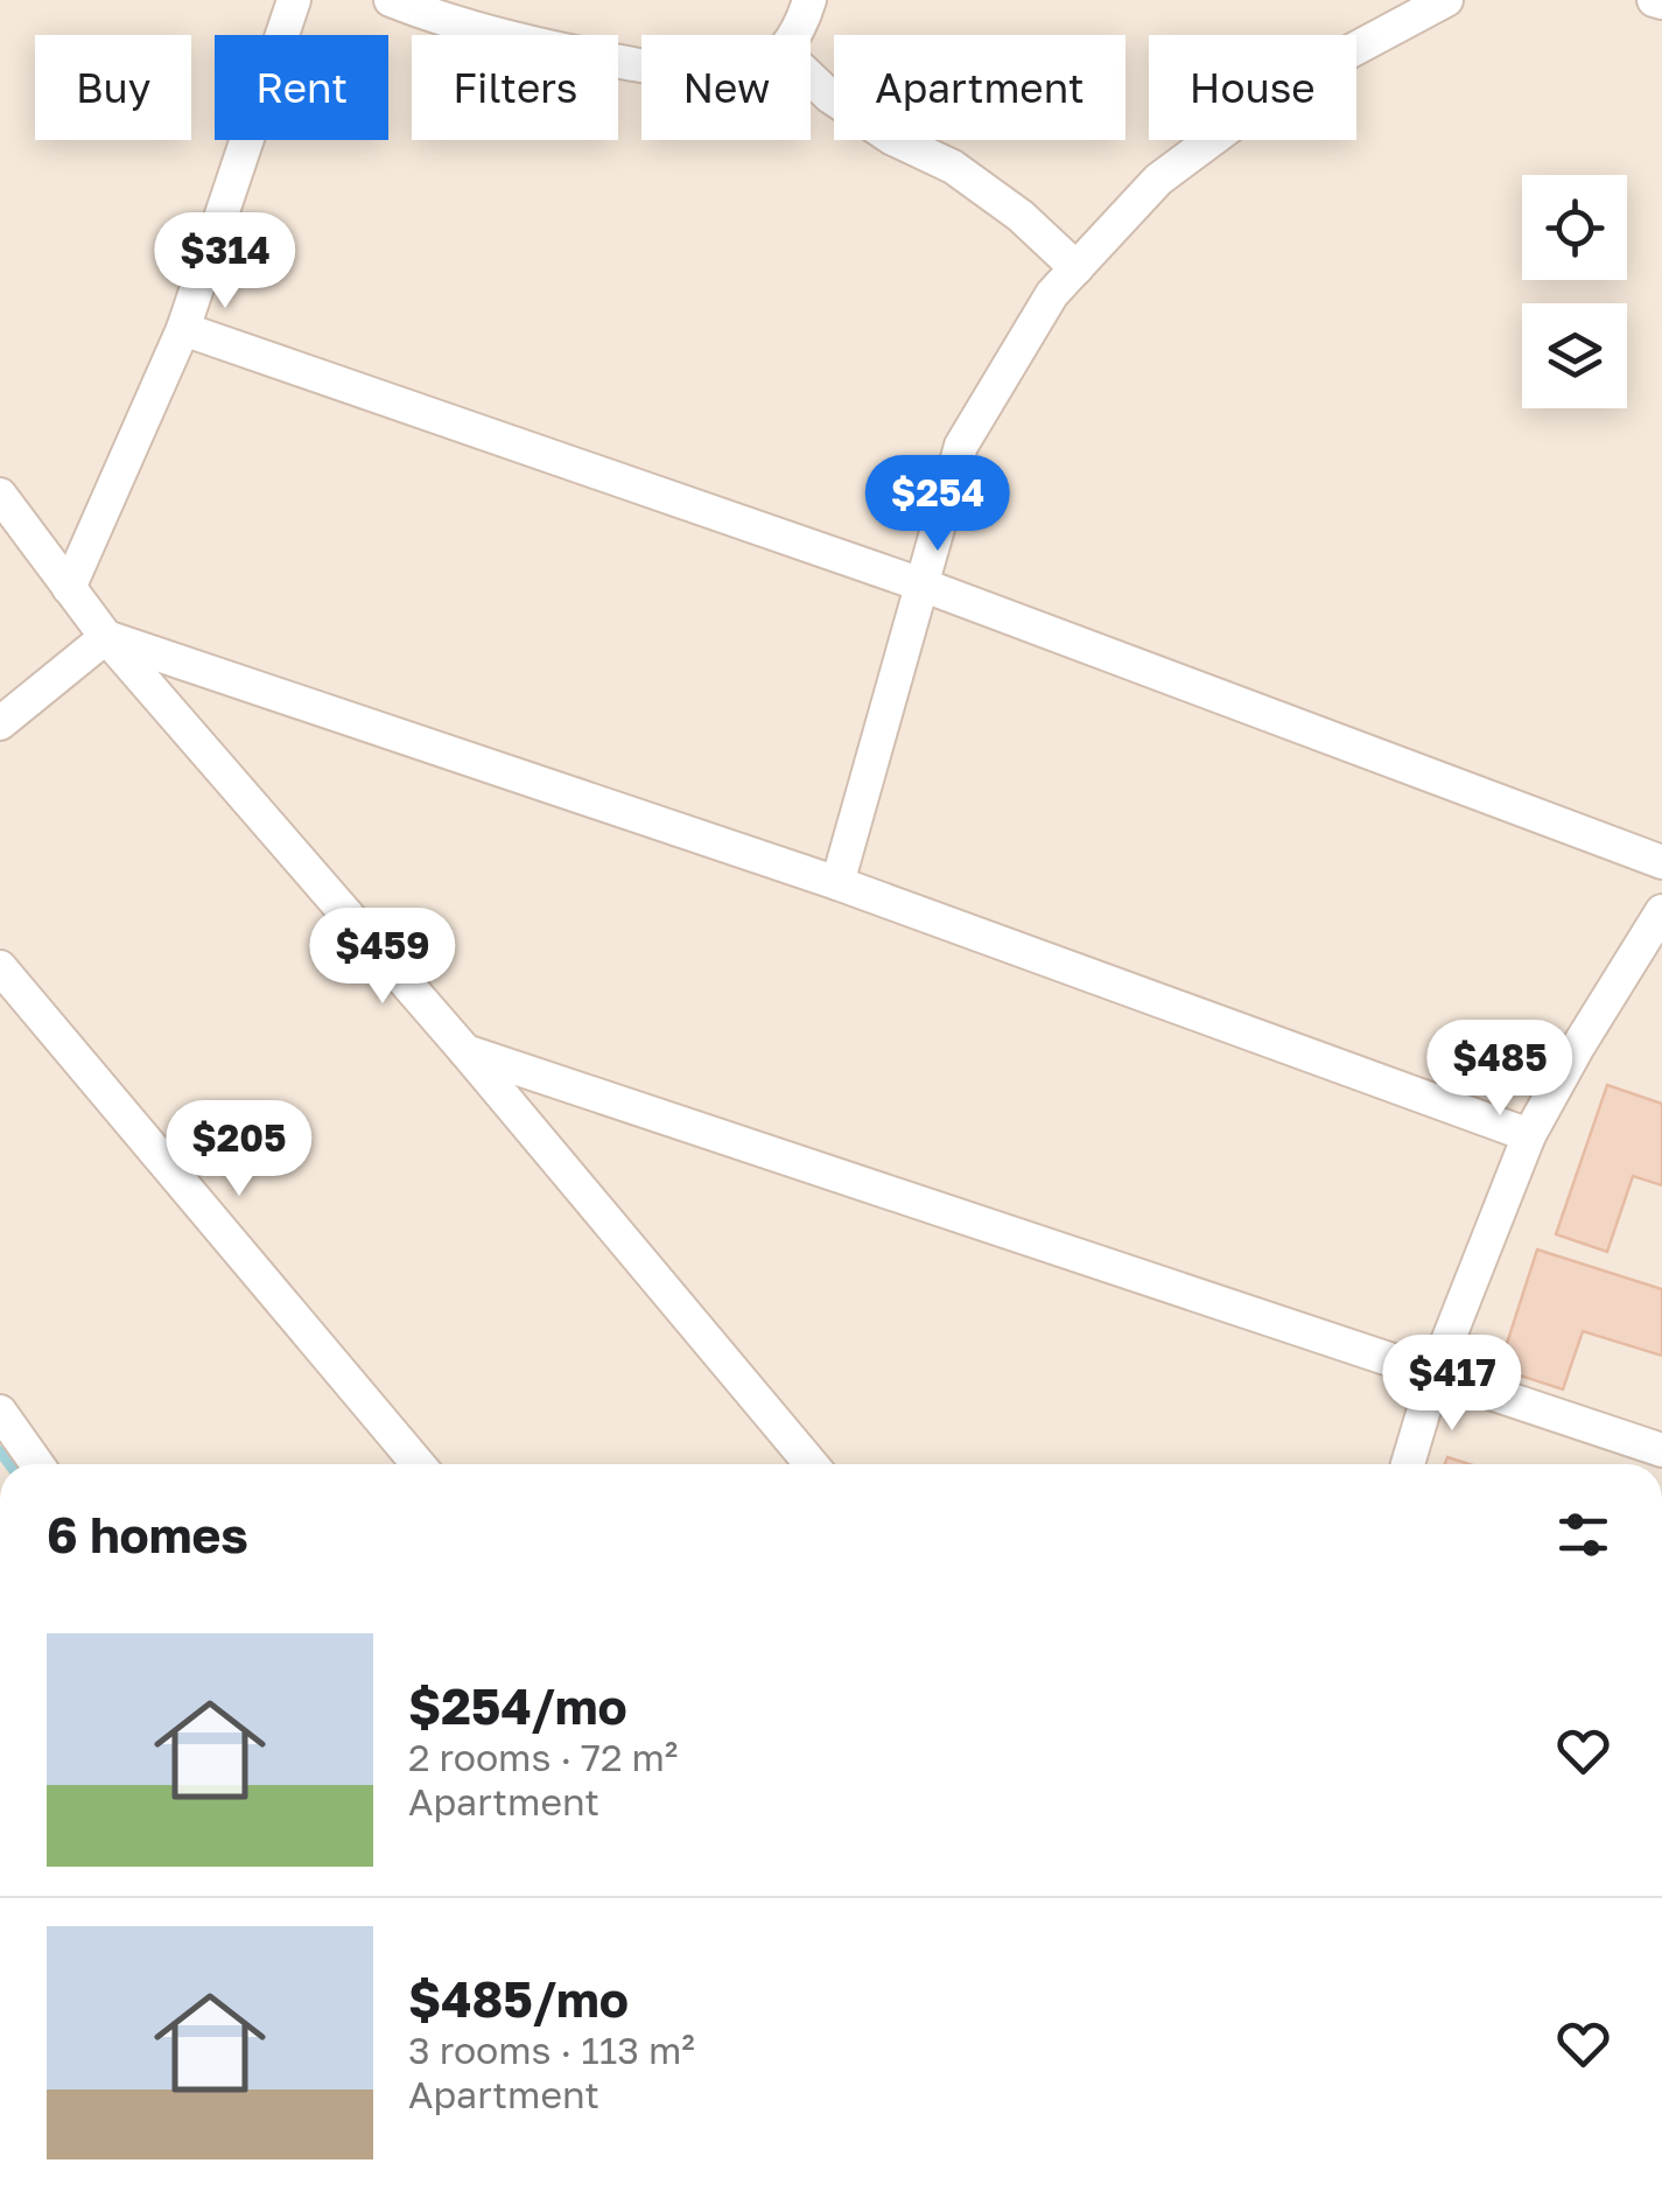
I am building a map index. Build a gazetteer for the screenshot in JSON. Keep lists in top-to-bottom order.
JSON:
{
  "page": {
    "chip": [
      "Buy",
      "Rent",
      "Filters",
      "New",
      "Apartment",
      "House"
    ],
    "price": [
      "$314",
      "$254",
      "$459",
      "$485",
      "$205",
      "$417"
    ],
    "heading": "6 homes",
    "list": [
      {
        "name": "$254/mo",
        "note": "2 rooms · 72 m² · Apartment"
      },
      {
        "name": "$485/mo",
        "note": "3 rooms · 113 m² · Apartment"
      }
    ]
  }
}
